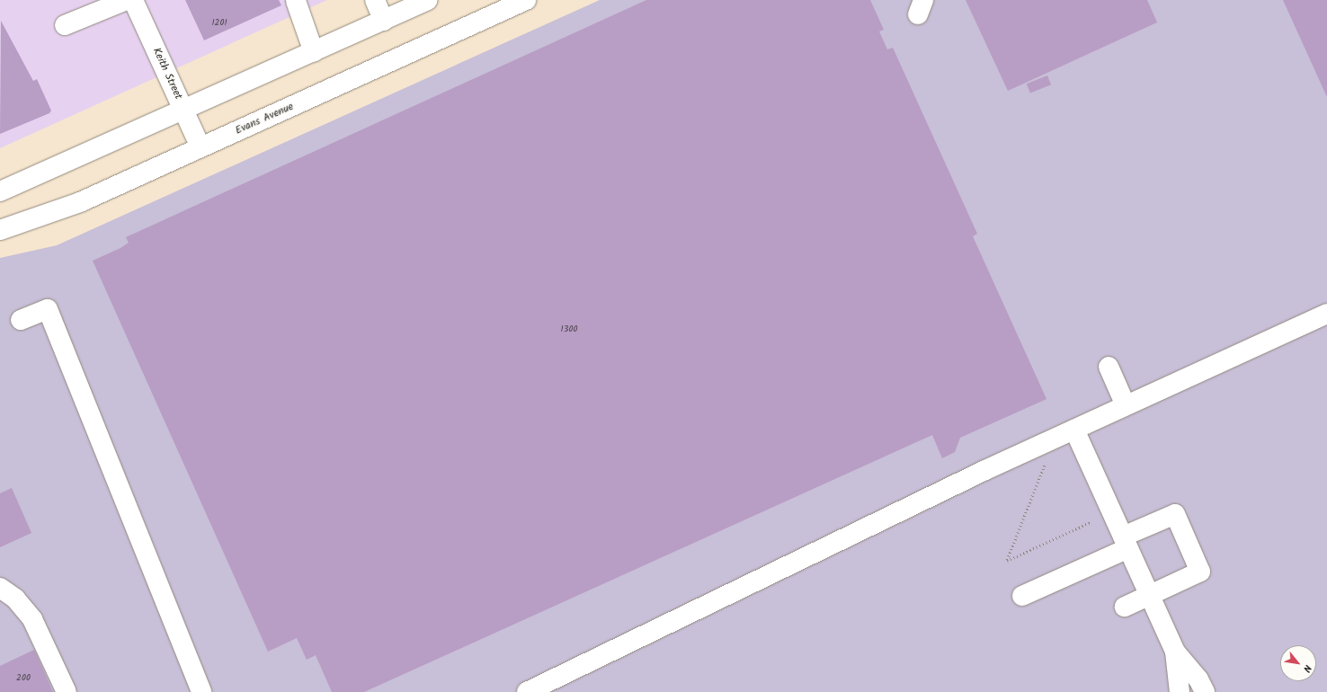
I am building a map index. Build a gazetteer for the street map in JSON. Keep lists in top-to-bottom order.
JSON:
{
  "streets": {
    "main road": ["Keith Street", "Evans Avenue"]
  },
  "crossings": [
    ["Keith Street", "Evans Avenue"]
  ],
  "house_numbers": ["1201", "1300", "200"],
  "north": "bottom right"
}
